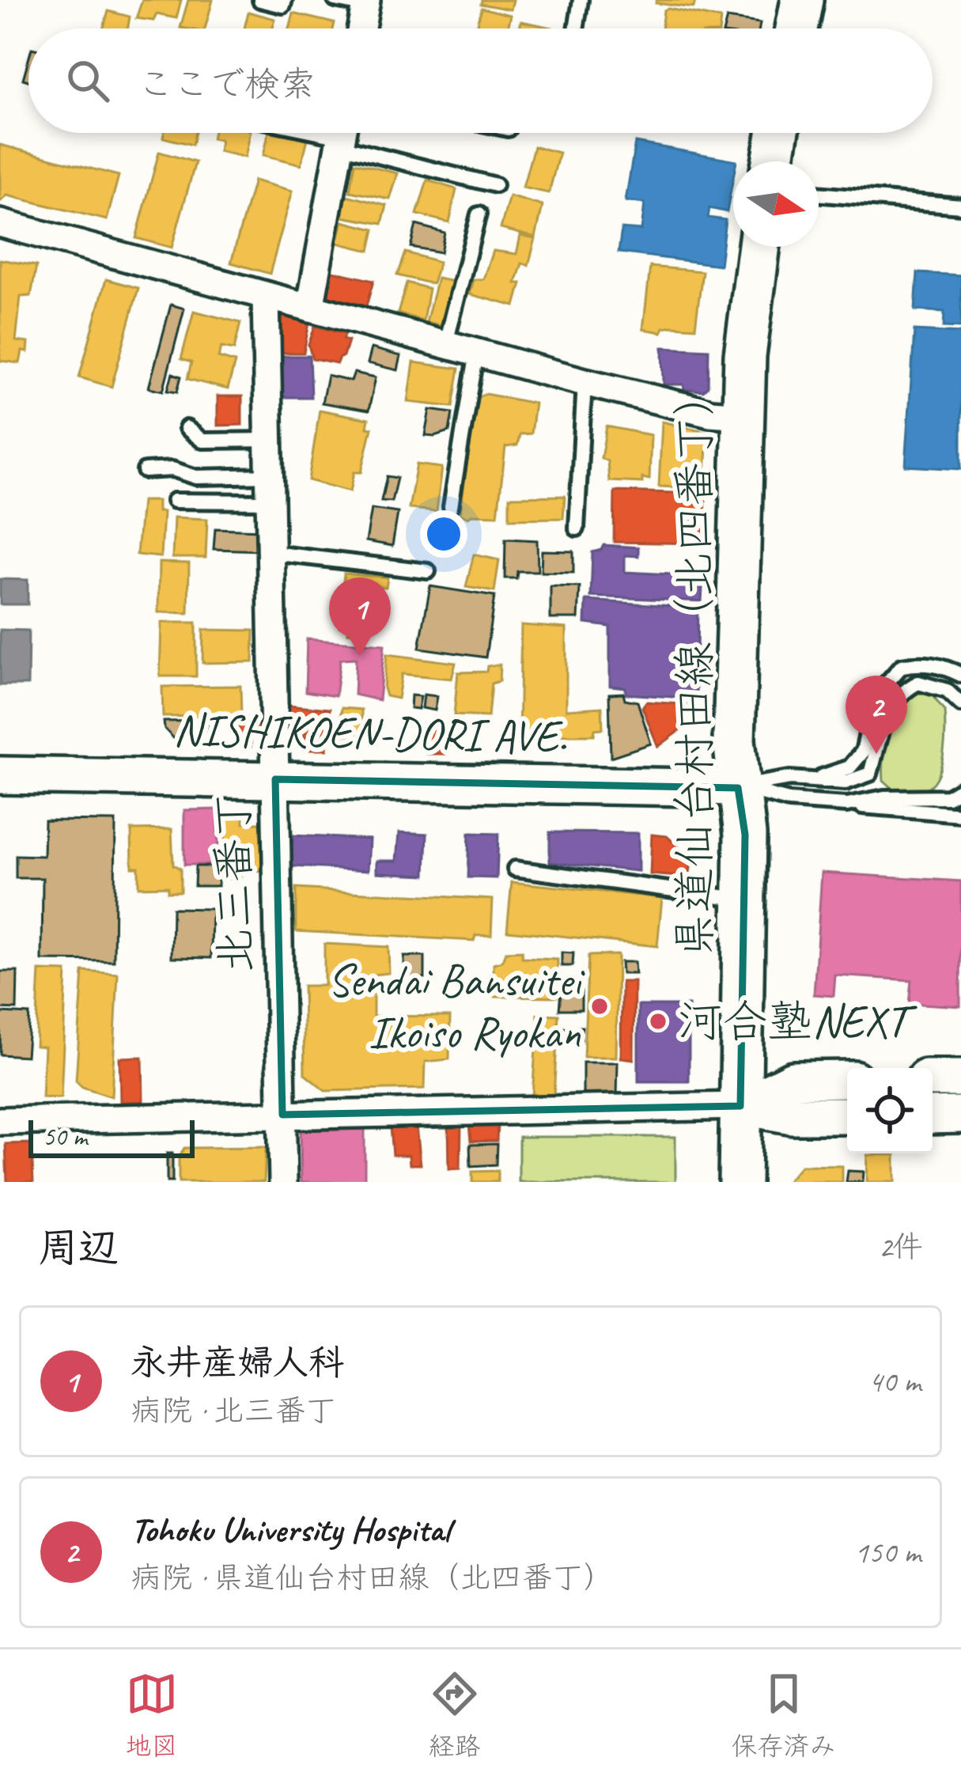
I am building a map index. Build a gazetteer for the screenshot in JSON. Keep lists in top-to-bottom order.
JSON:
{
  "streets": {
    "main road": ["県道仙台村田線（北四番丁）"],
    "street": ["NISHIKOEN-DORI AVE.", "北三番丁"]
  },
  "crossings": [
    ["県道仙台村田線（北四番丁）", "NISHIKOEN-DORI AVE."],
    ["NISHIKOEN-DORI AVE.", "北三番丁"]
  ],
  "places": ["Sendai Bansuitei Ikoiso Ryokan", "河合塾NEXT"],
  "scale_bar": "50 m",
  "north": "right",
  "page": {
    "search": "ここで検索",
    "pins": ["1", "2"],
    "scale": "50 m",
    "heading": ["周辺", "2件"],
    "list": [
      {
        "mark": "1",
        "name": "永井産婦人科",
        "note": "病院 · 北三番丁",
        "value": "40 m"
      },
      {
        "mark": "2",
        "name": "Tohoku University Hospital",
        "note": "病院 · 県道仙台村田線（北四番丁）",
        "value": "150 m"
      }
    ],
    "nav": ["地図", "経路", "保存済み"]
  }
}
